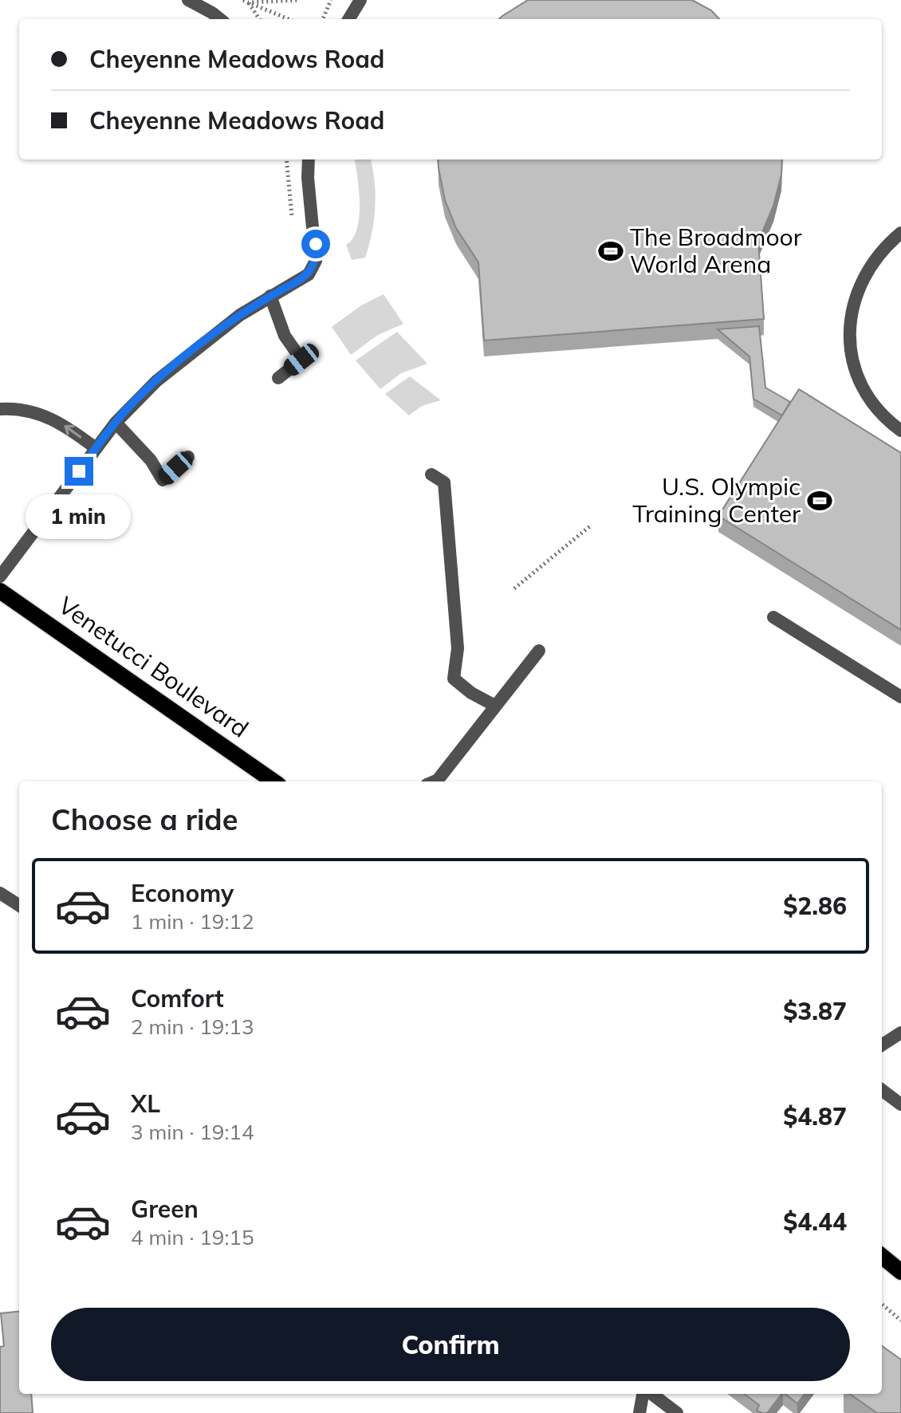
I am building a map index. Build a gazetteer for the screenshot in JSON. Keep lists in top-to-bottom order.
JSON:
{
  "streets": {
    "main road": ["Venetucci Boulevard"]
  },
  "places": {
    "sports": ["The Broadmoor World Arena", "U.S. Olympic Training Center"]
  },
  "page": {
    "banner": ["Cheyenne Meadows Road", "Cheyenne Meadows Road"],
    "bubble": "1 min",
    "heading": "Choose a ride",
    "list": [
      {
        "name": "Economy",
        "note": "1 min · 19:12",
        "value": "$2.86"
      },
      {
        "name": "Comfort",
        "note": "2 min · 19:13",
        "value": "$3.87"
      },
      {
        "name": "XL",
        "note": "3 min · 19:14",
        "value": "$4.87"
      },
      {
        "name": "Green",
        "note": "4 min · 19:15",
        "value": "$4.44"
      }
    ],
    "buttons": "Confirm"
  }
}
